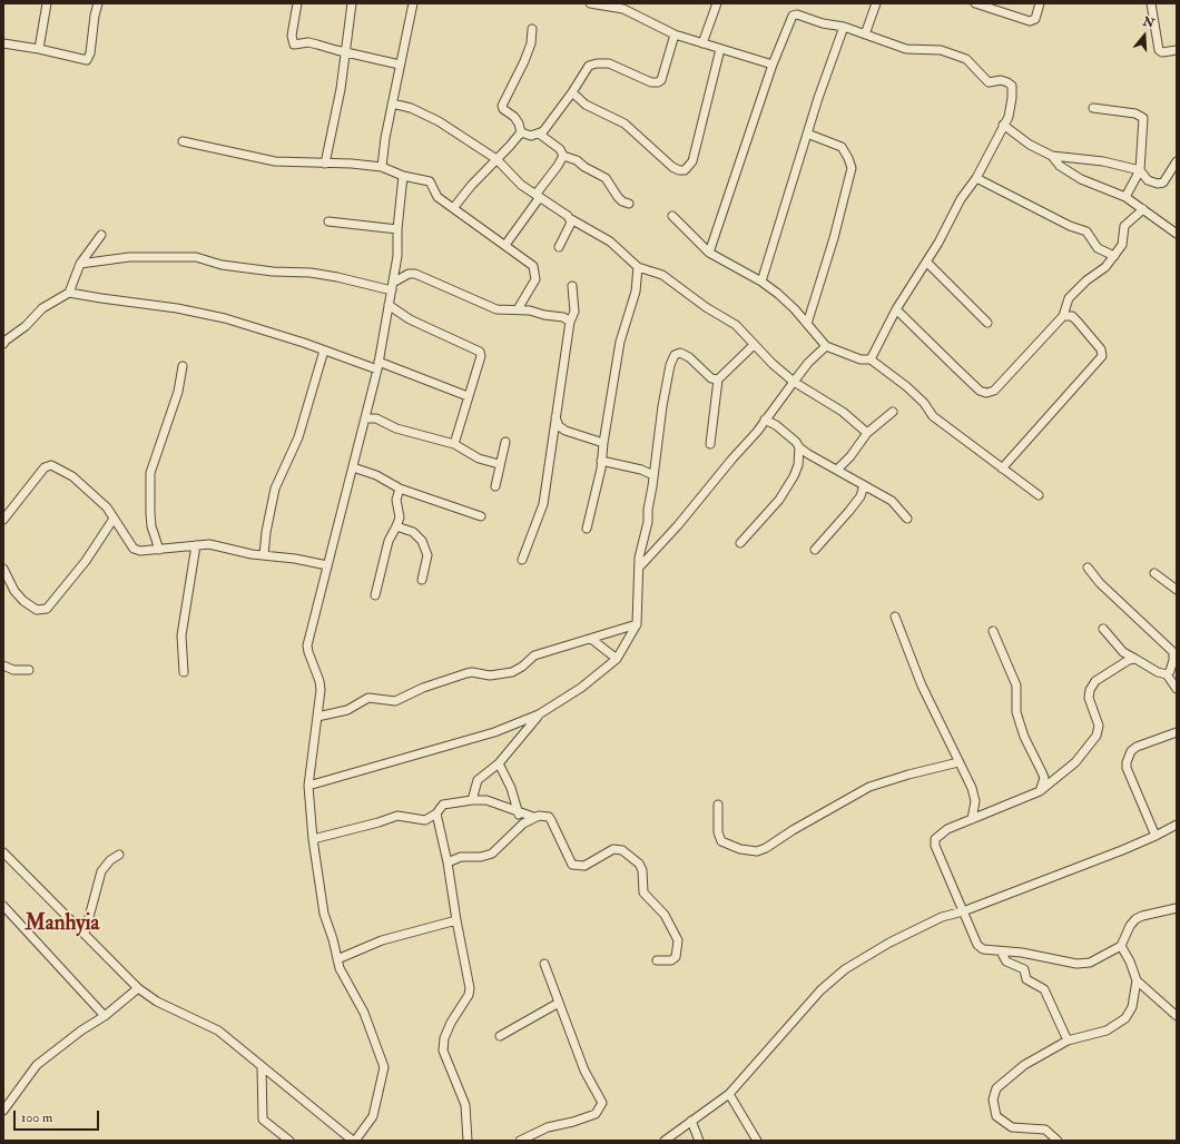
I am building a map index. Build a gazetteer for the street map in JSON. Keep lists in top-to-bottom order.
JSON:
{
  "districts": ["Manhyia"],
  "scale_bar": "100 m",
  "north": "top"
}
